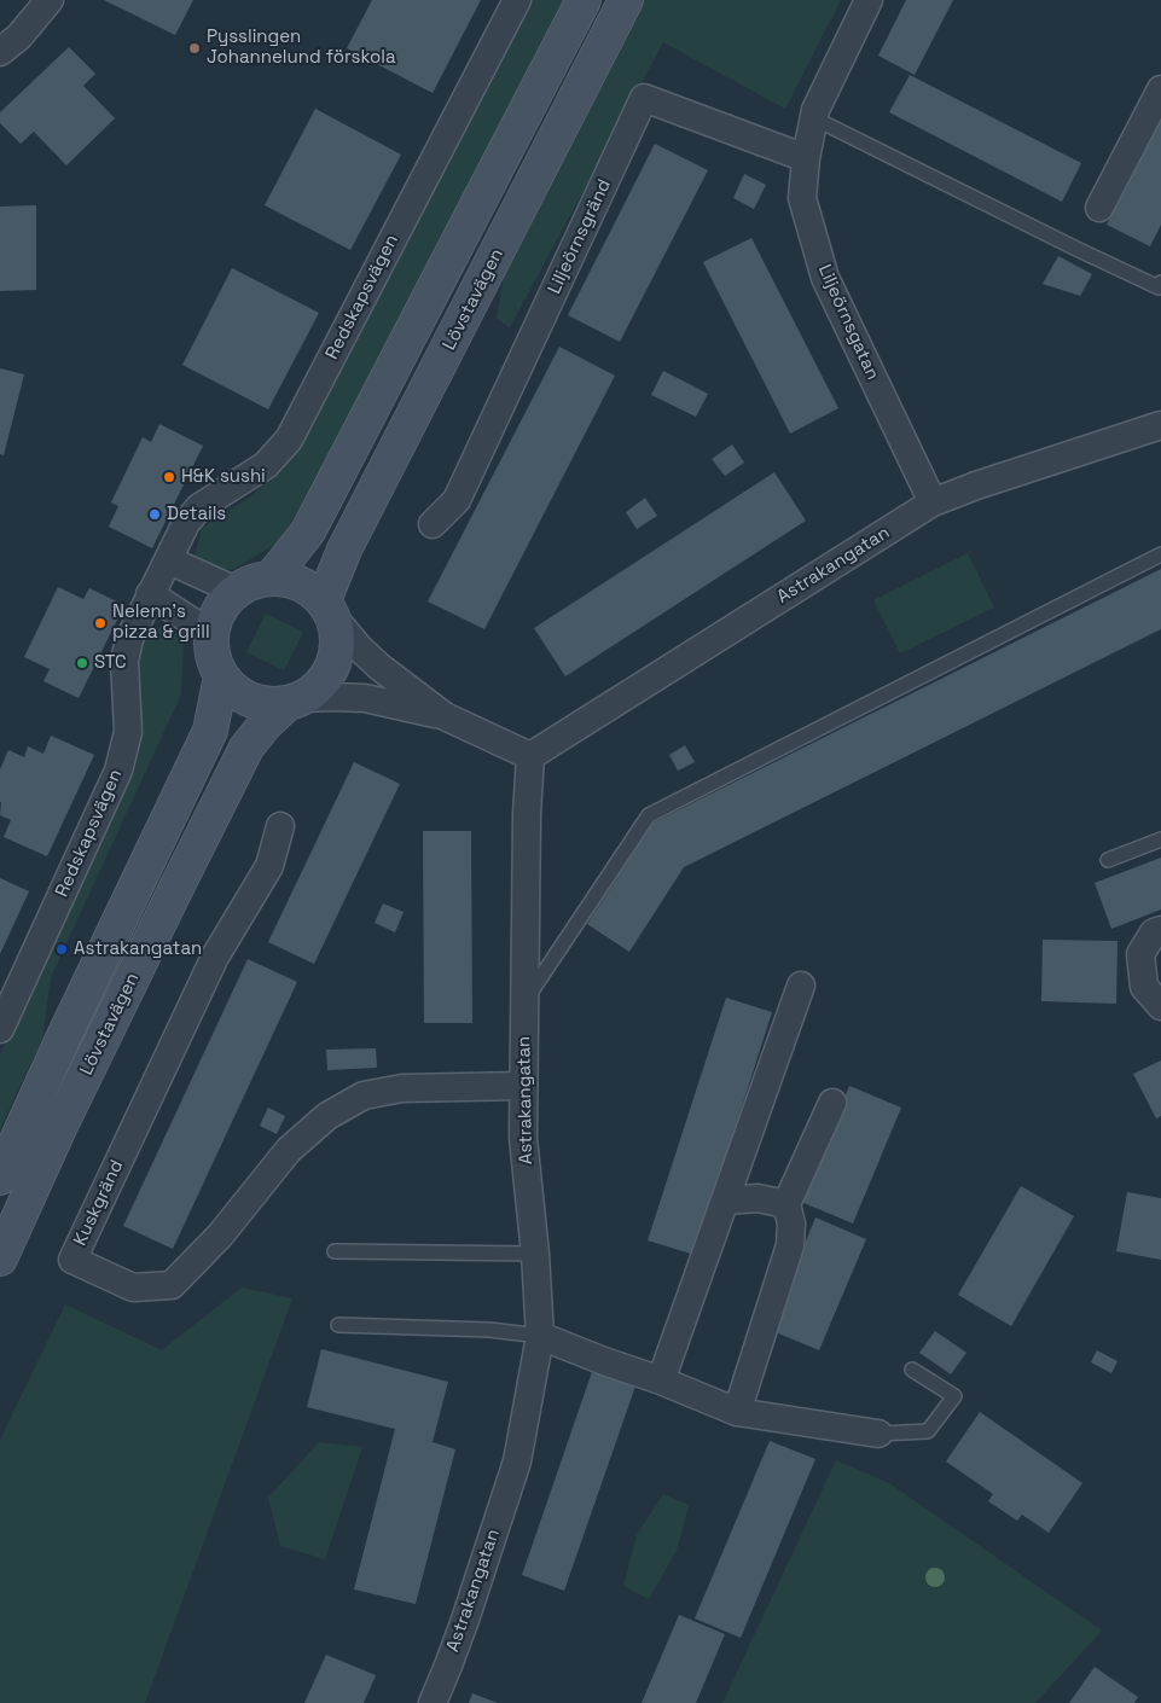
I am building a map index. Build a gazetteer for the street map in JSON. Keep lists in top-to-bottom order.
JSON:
{
  "streets": {
    "street": [
      "Liljeörnsgränd",
      "Redskapsvägen",
      "Lövstavägen",
      "Liljeörnsgatan",
      "Astrakangatan",
      "Kuskgränd"
    ]
  },
  "crossings": [
    ["Liljeörnsgränd", "Liljeörnsgatan"],
    ["Liljeörnsgatan", "Astrakangatan"],
    ["Astrakangatan", "Kuskgränd"]
  ],
  "places": [
    "Pysslingen Johannelund förskola",
    "H&K sushi",
    "Details",
    "Nelenn's pizza & grill",
    "STC",
    "Astrakangatan"
  ]
}
